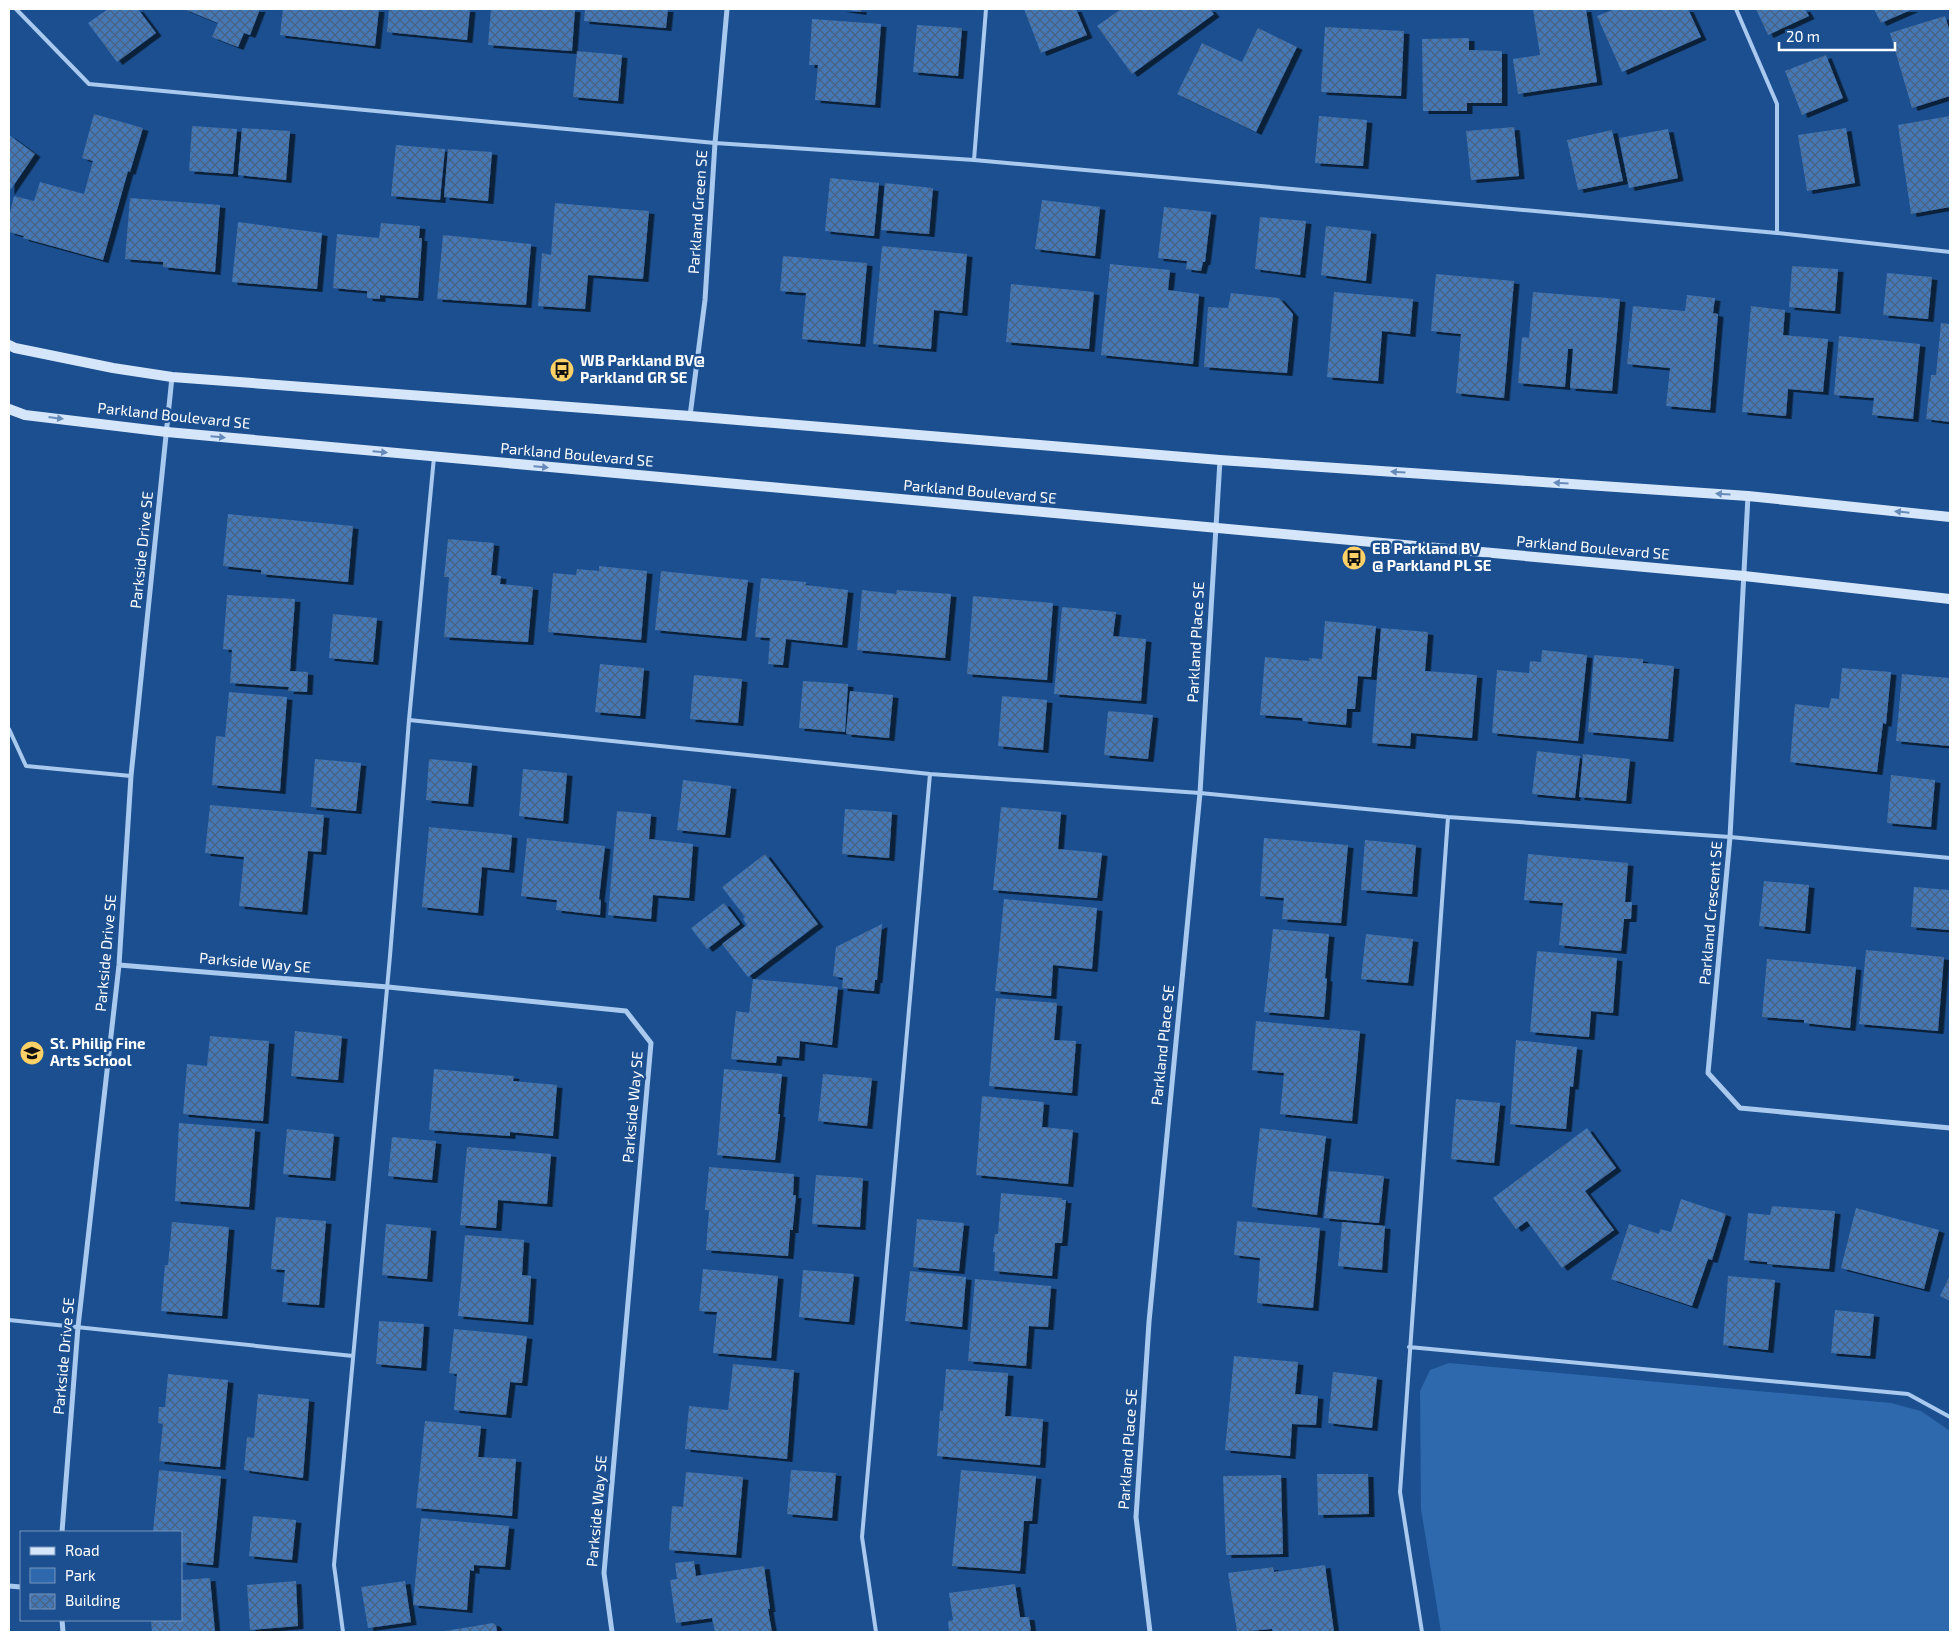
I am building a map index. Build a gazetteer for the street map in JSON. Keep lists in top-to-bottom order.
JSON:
{
  "streets": {
    "street": [
      "Parkland Green SE",
      "Parkland Boulevard SE",
      "Parkside Drive SE",
      "Parkland Place SE",
      "Parkland Crescent SE",
      "Parkside Way SE"
    ]
  },
  "crossings": [
    ["Parkland Boulevard SE", "Parkside Drive SE"],
    ["Parkland Boulevard SE", "Parkland Place SE"],
    ["Parkland Boulevard SE", "Parkland Crescent SE"],
    ["Parkside Drive SE", "Parkside Way SE"]
  ],
  "places": {
    "bus stop": ["WB Parkland BV@ Parkland GR SE", "EB Parkland BV @ Parkland PL SE"],
    "school or university": ["St. Philip Fine Arts School"]
  },
  "legend": ["Road", "Park", "Building"],
  "scale_bar": "20 m"
}
